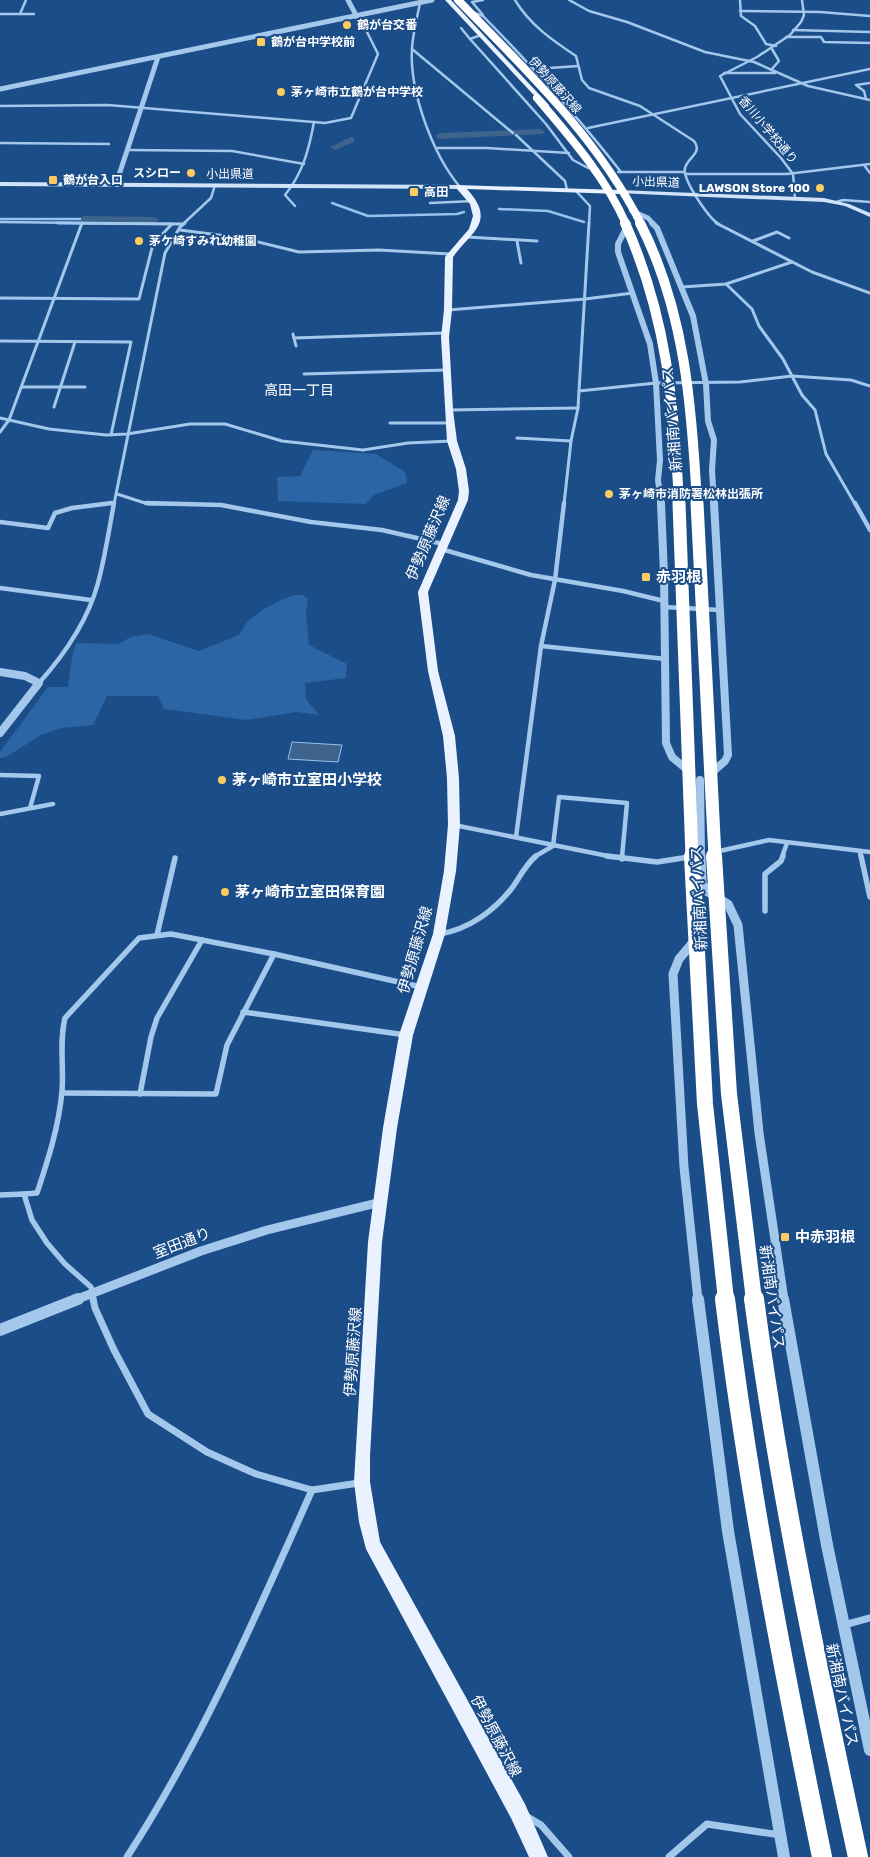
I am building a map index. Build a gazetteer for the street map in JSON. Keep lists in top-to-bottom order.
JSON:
{
  "streets": {
    "highway": ["新湘南バイパス"],
    "main road": ["伊勢原藤沢線", "小出県道"],
    "street": ["香川小学校通り", "室田通り"]
  },
  "crossings": [
    ["伊勢原藤沢線", "小出県道"],
    ["伊勢原藤沢線", "新湘南バイパス"],
    ["伊勢原藤沢線", "室田通り"],
    ["香川小学校通り", "小出県道"]
  ],
  "districts": ["高田一丁目"],
  "places": {
    "other": [
      "鶴が台交番",
      "茅ヶ崎市立鶴が台中学校",
      "スシロー",
      "LAWSON Store 100",
      "茅ケ崎すみれ幼稚園",
      "茅ヶ崎市消防署松林出張所",
      "茅ヶ崎市立室田小学校",
      "茅ヶ崎市立室田保育園"
    ],
    "transit": [
      "鶴が台中学校前",
      "鶴が台入口",
      "高田",
      "赤羽根",
      "中赤羽根"
    ]
  }
}
